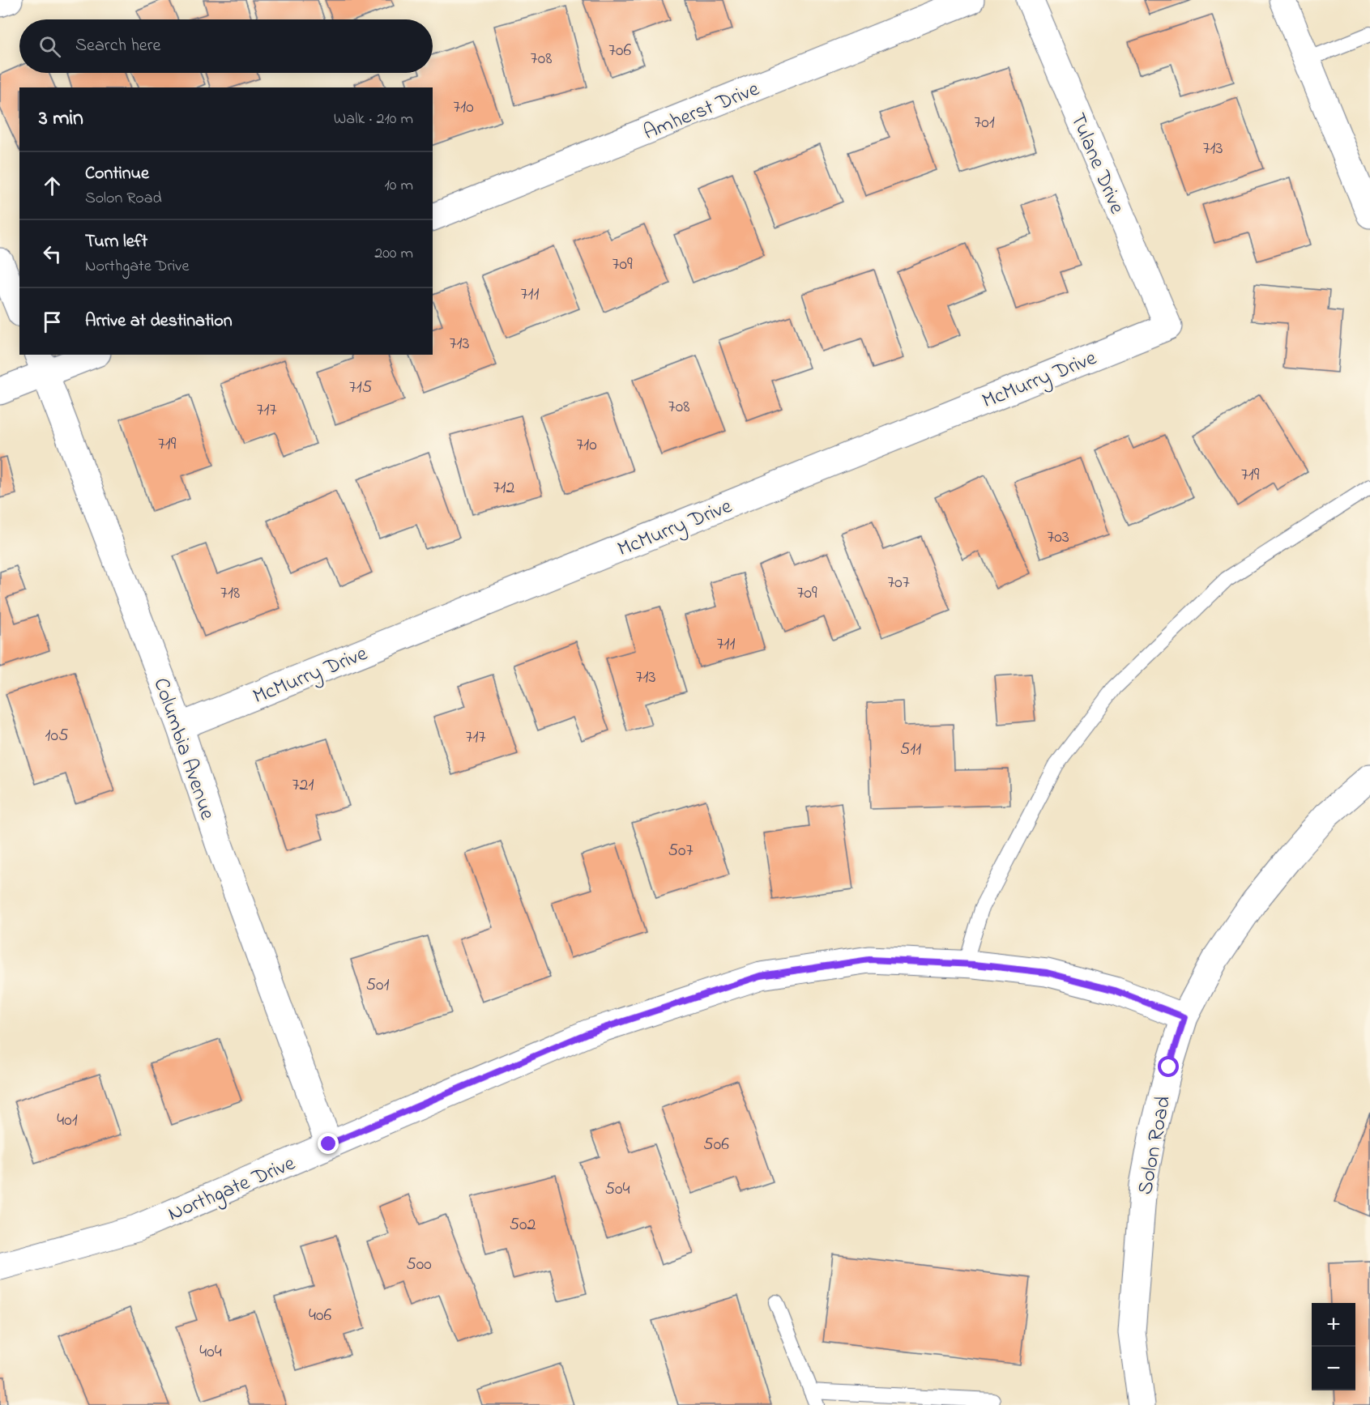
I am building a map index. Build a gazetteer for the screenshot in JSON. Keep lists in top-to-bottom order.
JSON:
{
  "streets": {
    "street": [
      "Amherst Drive",
      "Tulane Drive",
      "McMurry Drive",
      "Columbia Avenue",
      "Solon Road",
      "Northgate Drive"
    ]
  },
  "crossings": [
    ["Tulane Drive", "McMurry Drive"],
    ["McMurry Drive", "Columbia Avenue"],
    ["Columbia Avenue", "Northgate Drive"],
    ["Solon Road", "Northgate Drive"]
  ],
  "house_numbers": [
    "706",
    "708",
    "710",
    "701",
    "713",
    "709",
    "711",
    "713",
    "715",
    "708",
    "717",
    "719",
    "710",
    "719",
    "712",
    "703",
    "707",
    "718",
    "709",
    "711",
    "713",
    "105",
    "717",
    "511",
    "721",
    "507",
    "501",
    "401",
    "506",
    "504",
    "502",
    "500",
    "406",
    "404"
  ],
  "page": {
    "search": "Search here",
    "heading": ["3 min", "Walk · 210 m"],
    "list": [
      ["Continue", "Solon Road", "10 m"],
      ["Turn left", "Northgate Drive", "200 m"],
      "Arrive at destination"
    ],
    "map_buttons": ["+", "−"]
  }
}
